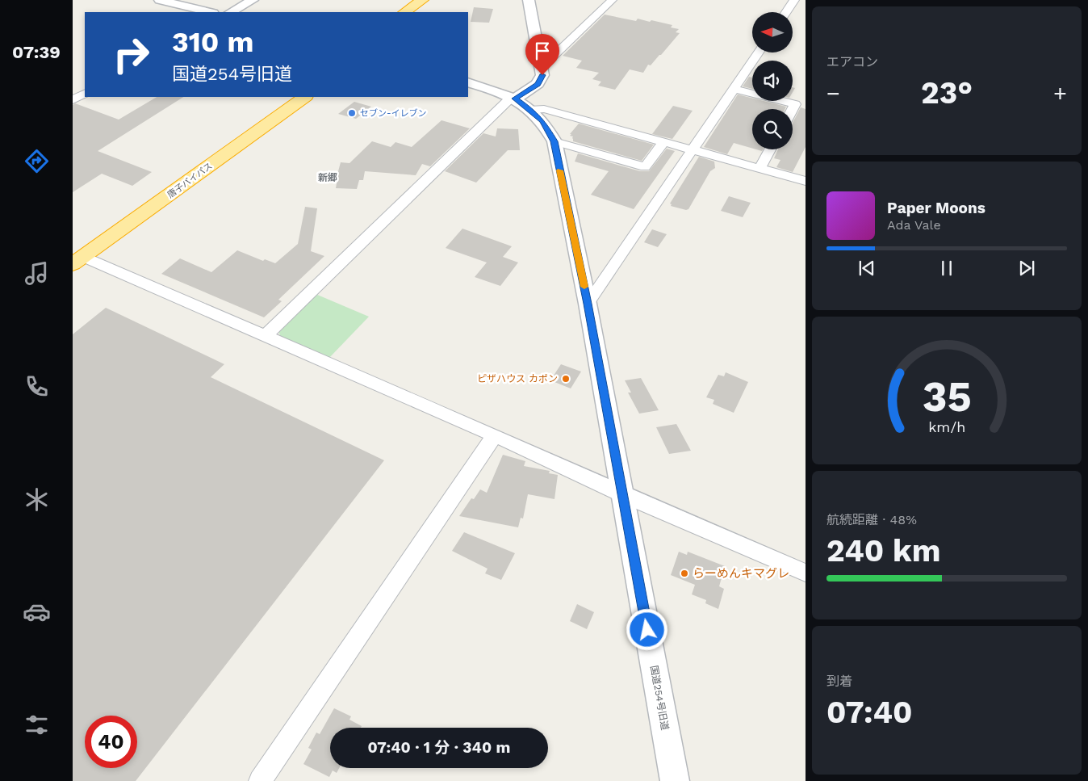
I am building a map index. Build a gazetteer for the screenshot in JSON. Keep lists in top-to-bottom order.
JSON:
{
  "streets": {
    "highway": ["唐子バイパス"],
    "street": ["国道254号旧道"]
  },
  "districts": ["新郷"],
  "places": ["セブン-イレブン", "ピザハウス カポン", "らーめんキマグレ"],
  "north": "left",
  "page": {
    "tabs": "07:39",
    "tile": [
      "エアコン",
      ["航続距離 · 48%", "240 km"],
      ["到着", "07:40"]
    ],
    "turn": ["310 m", "国道254号旧道"],
    "heat": ["−", "23°", "+"],
    "song": ["Paper Moons", "Ada Vale"],
    "limit": "40",
    "trip": "07:40 · 1 分 · 340 m",
    "gauge": ["35", "km/h"]
  }
}
